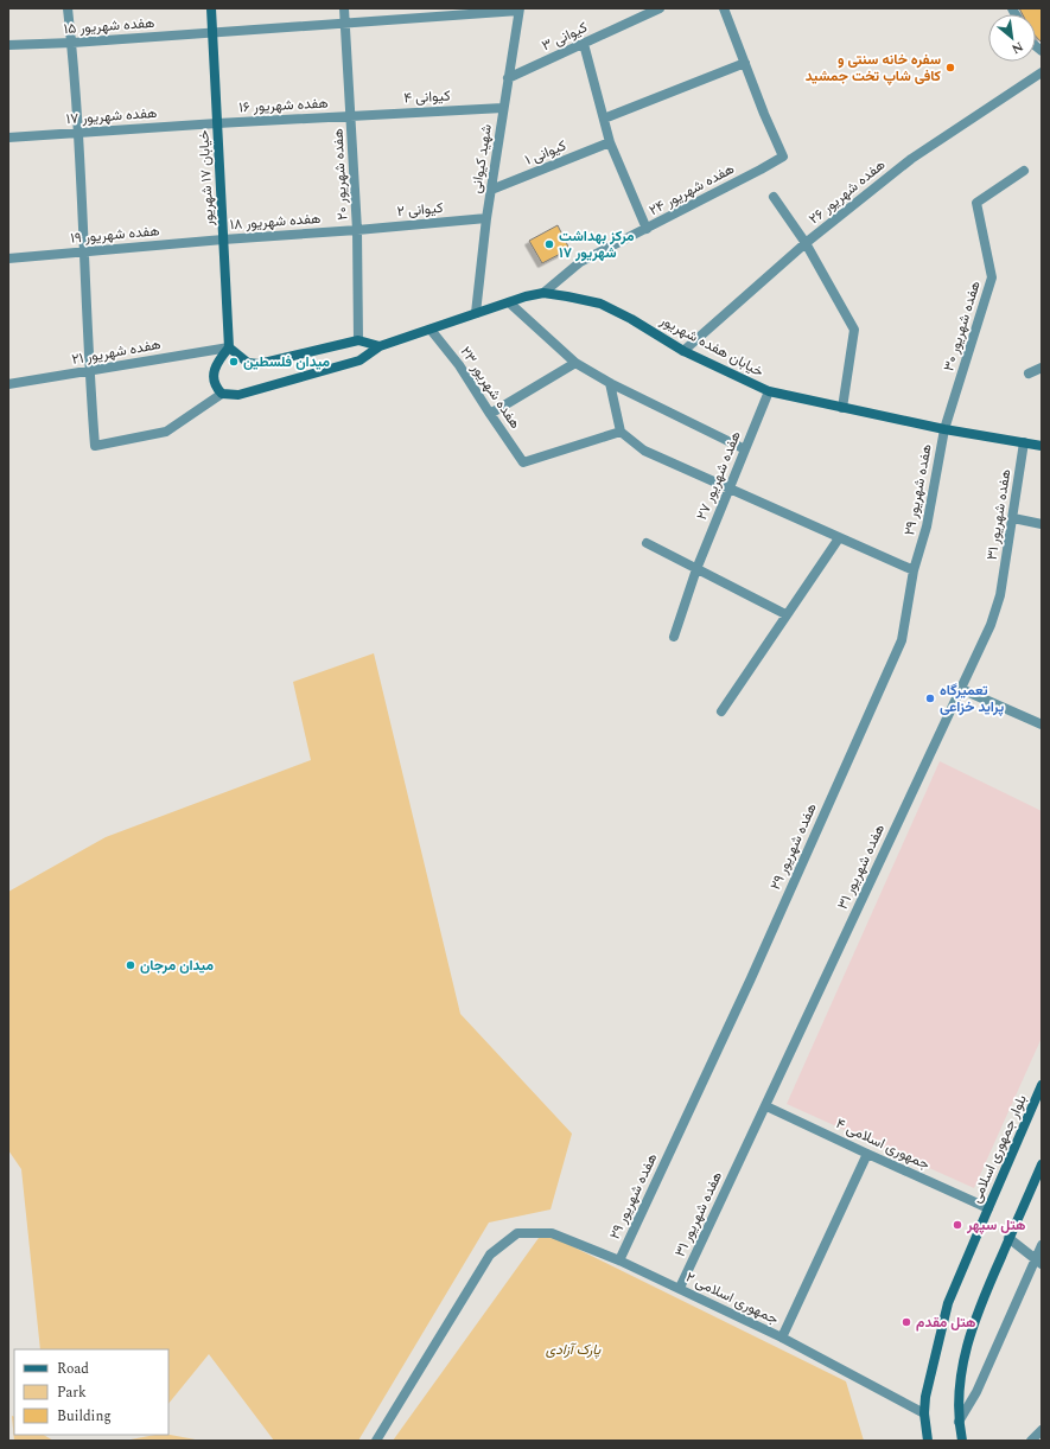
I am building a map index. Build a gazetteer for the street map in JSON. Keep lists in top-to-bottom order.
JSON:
{
  "streets": {
    "street": [
      "هفده شهریور ۱۵",
      "کیوانی ۳",
      "کیوانی ۴",
      "هفده شهریور ۱۶",
      "هفده شهریور ۱۷",
      "کیوانی ۱",
      "شهید کیوانی",
      "هفده شهریور ۲۰",
      "خیابان ۱۷ شهریور",
      "هفده شهریور ۲۴",
      "هفده شهریور ۲۶",
      "کیوانی ۲",
      "هفده شهریور ۱۸",
      "هفده شهریور ۱۹",
      "هفده شهریور ۳۰",
      "خیابان هفده شهریور",
      "هفده شهریور ۲۱",
      "هفده شهریور ۲۳",
      "هفده شهریور ۲۷",
      "هفده شهریور ۲۹",
      "هفده شهریور ۳۱",
      "جمهوری اسلامی ۴",
      "بلوار جمهوری اسلامی",
      "جمهوری اسلامی ۲"
    ]
  },
  "crossings": [
    ["هفده شهریور ۱۵", "شهید کیوانی"],
    ["هفده شهریور ۱۵", "هفده شهریور ۲۰"],
    ["هفده شهریور ۱۵", "خیابان ۱۷ شهریور"],
    ["کیوانی ۳", "شهید کیوانی"],
    ["کیوانی ۴", "هفده شهریور ۱۶"],
    ["کیوانی ۴", "شهید کیوانی"],
    ["کیوانی ۴", "هفده شهریور ۲۰"],
    ["هفده شهریور ۱۶", "هفده شهریور ۱۷"],
    ["هفده شهریور ۱۶", "هفده شهریور ۲۰"],
    ["هفده شهریور ۱۶", "خیابان ۱۷ شهریور"],
    ["هفده شهریور ۱۷", "خیابان ۱۷ شهریور"],
    ["کیوانی ۱", "شهید کیوانی"],
    ["شهید کیوانی", "کیوانی ۲"],
    ["شهید کیوانی", "خیابان هفده شهریور"],
    ["هفده شهریور ۲۰", "کیوانی ۲"],
    ["هفده شهریور ۲۰", "هفده شهریور ۱۸"],
    ["خیابان ۱۷ شهریور", "هفده شهریور ۱۸"],
    ["خیابان ۱۷ شهریور", "هفده شهریور ۱۹"],
    ["خیابان ۱۷ شهریور", "هفده شهریور ۲۱"],
    ["هفده شهریور ۲۴", "خیابان هفده شهریور"],
    ["هفده شهریور ۲۶", "خیابان هفده شهریور"],
    ["کیوانی ۲", "هفده شهریور ۱۸"],
    ["هفده شهریور ۱۸", "هفده شهریور ۱۹"],
    ["هفده شهریور ۳۰", "خیابان هفده شهریور"],
    ["هفده شهریور ۳۰", "هفده شهریور ۲۹"],
    ["خیابان هفده شهریور", "هفده شهریور ۲۳"],
    ["خیابان هفده شهریور", "هفده شهریور ۲۷"],
    ["خیابان هفده شهریور", "هفده شهریور ۲۹"],
    ["خیابان هفده شهریور", "هفده شهریور ۳۱"],
    ["هفده شهریور ۲۹", "جمهوری اسلامی ۲"],
    ["هفده شهریور ۳۱", "جمهوری اسلامی ۴"],
    ["هفده شهریور ۳۱", "جمهوری اسلامی ۲"],
    ["جمهوری اسلامی ۴", "بلوار جمهوری اسلامی"],
    ["بلوار جمهوری اسلامی", "جمهوری اسلامی ۲"]
  ],
  "parks": ["پارک آزادی"],
  "places": [
    "سفره خانه سنتی و کافی شاپ تخت جمشید",
    "مرکز بهداشت ۱۷ شهریور",
    "میدان فلسطین",
    "تعمیرگاه پراید خزاعی",
    "میدان مرجان",
    "هتل سپهر",
    "هتل مقدم"
  ],
  "legend": ["Road", "Park", "Building"],
  "north": "bottom right"
}
